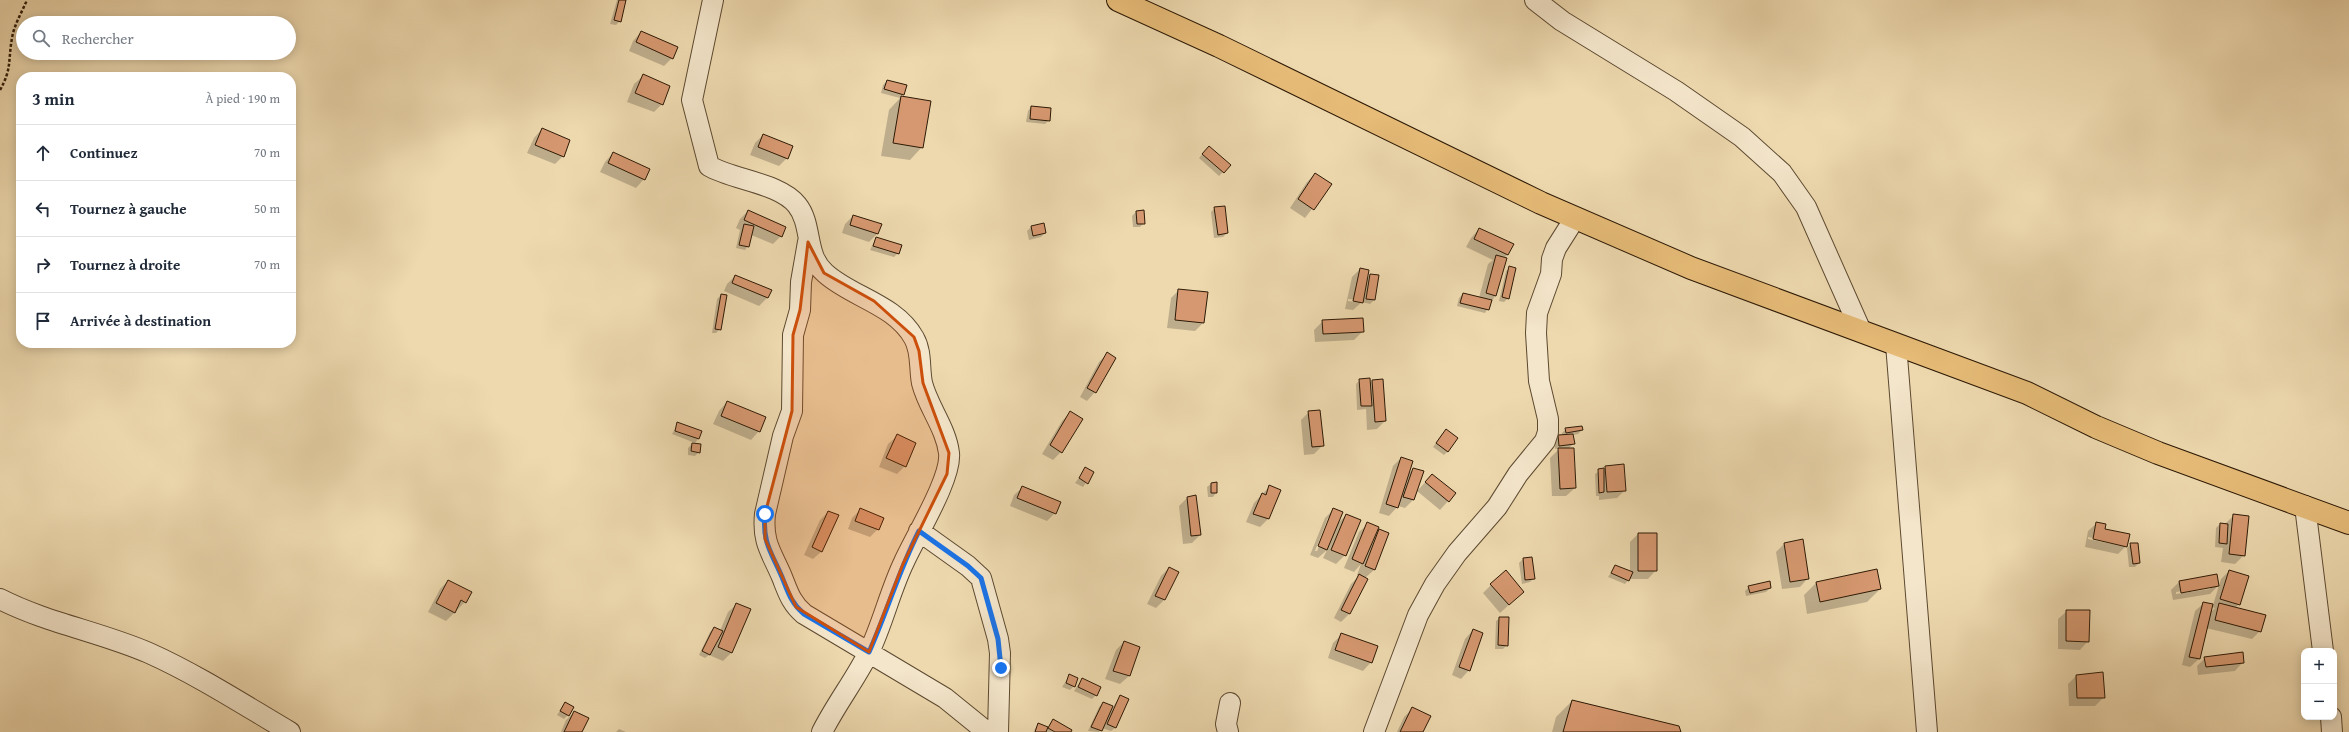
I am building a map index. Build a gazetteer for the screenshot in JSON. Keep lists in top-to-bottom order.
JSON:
{
  "page": {
    "search": "Rechercher",
    "heading": ["3 min", "À pied · 190 m"],
    "list": [
      ["Continuez", "70 m"],
      ["Tournez à gauche", "50 m"],
      ["Tournez à droite", "70 m"],
      "Arrivée à destination"
    ],
    "map_buttons": ["+", "−"]
  }
}
